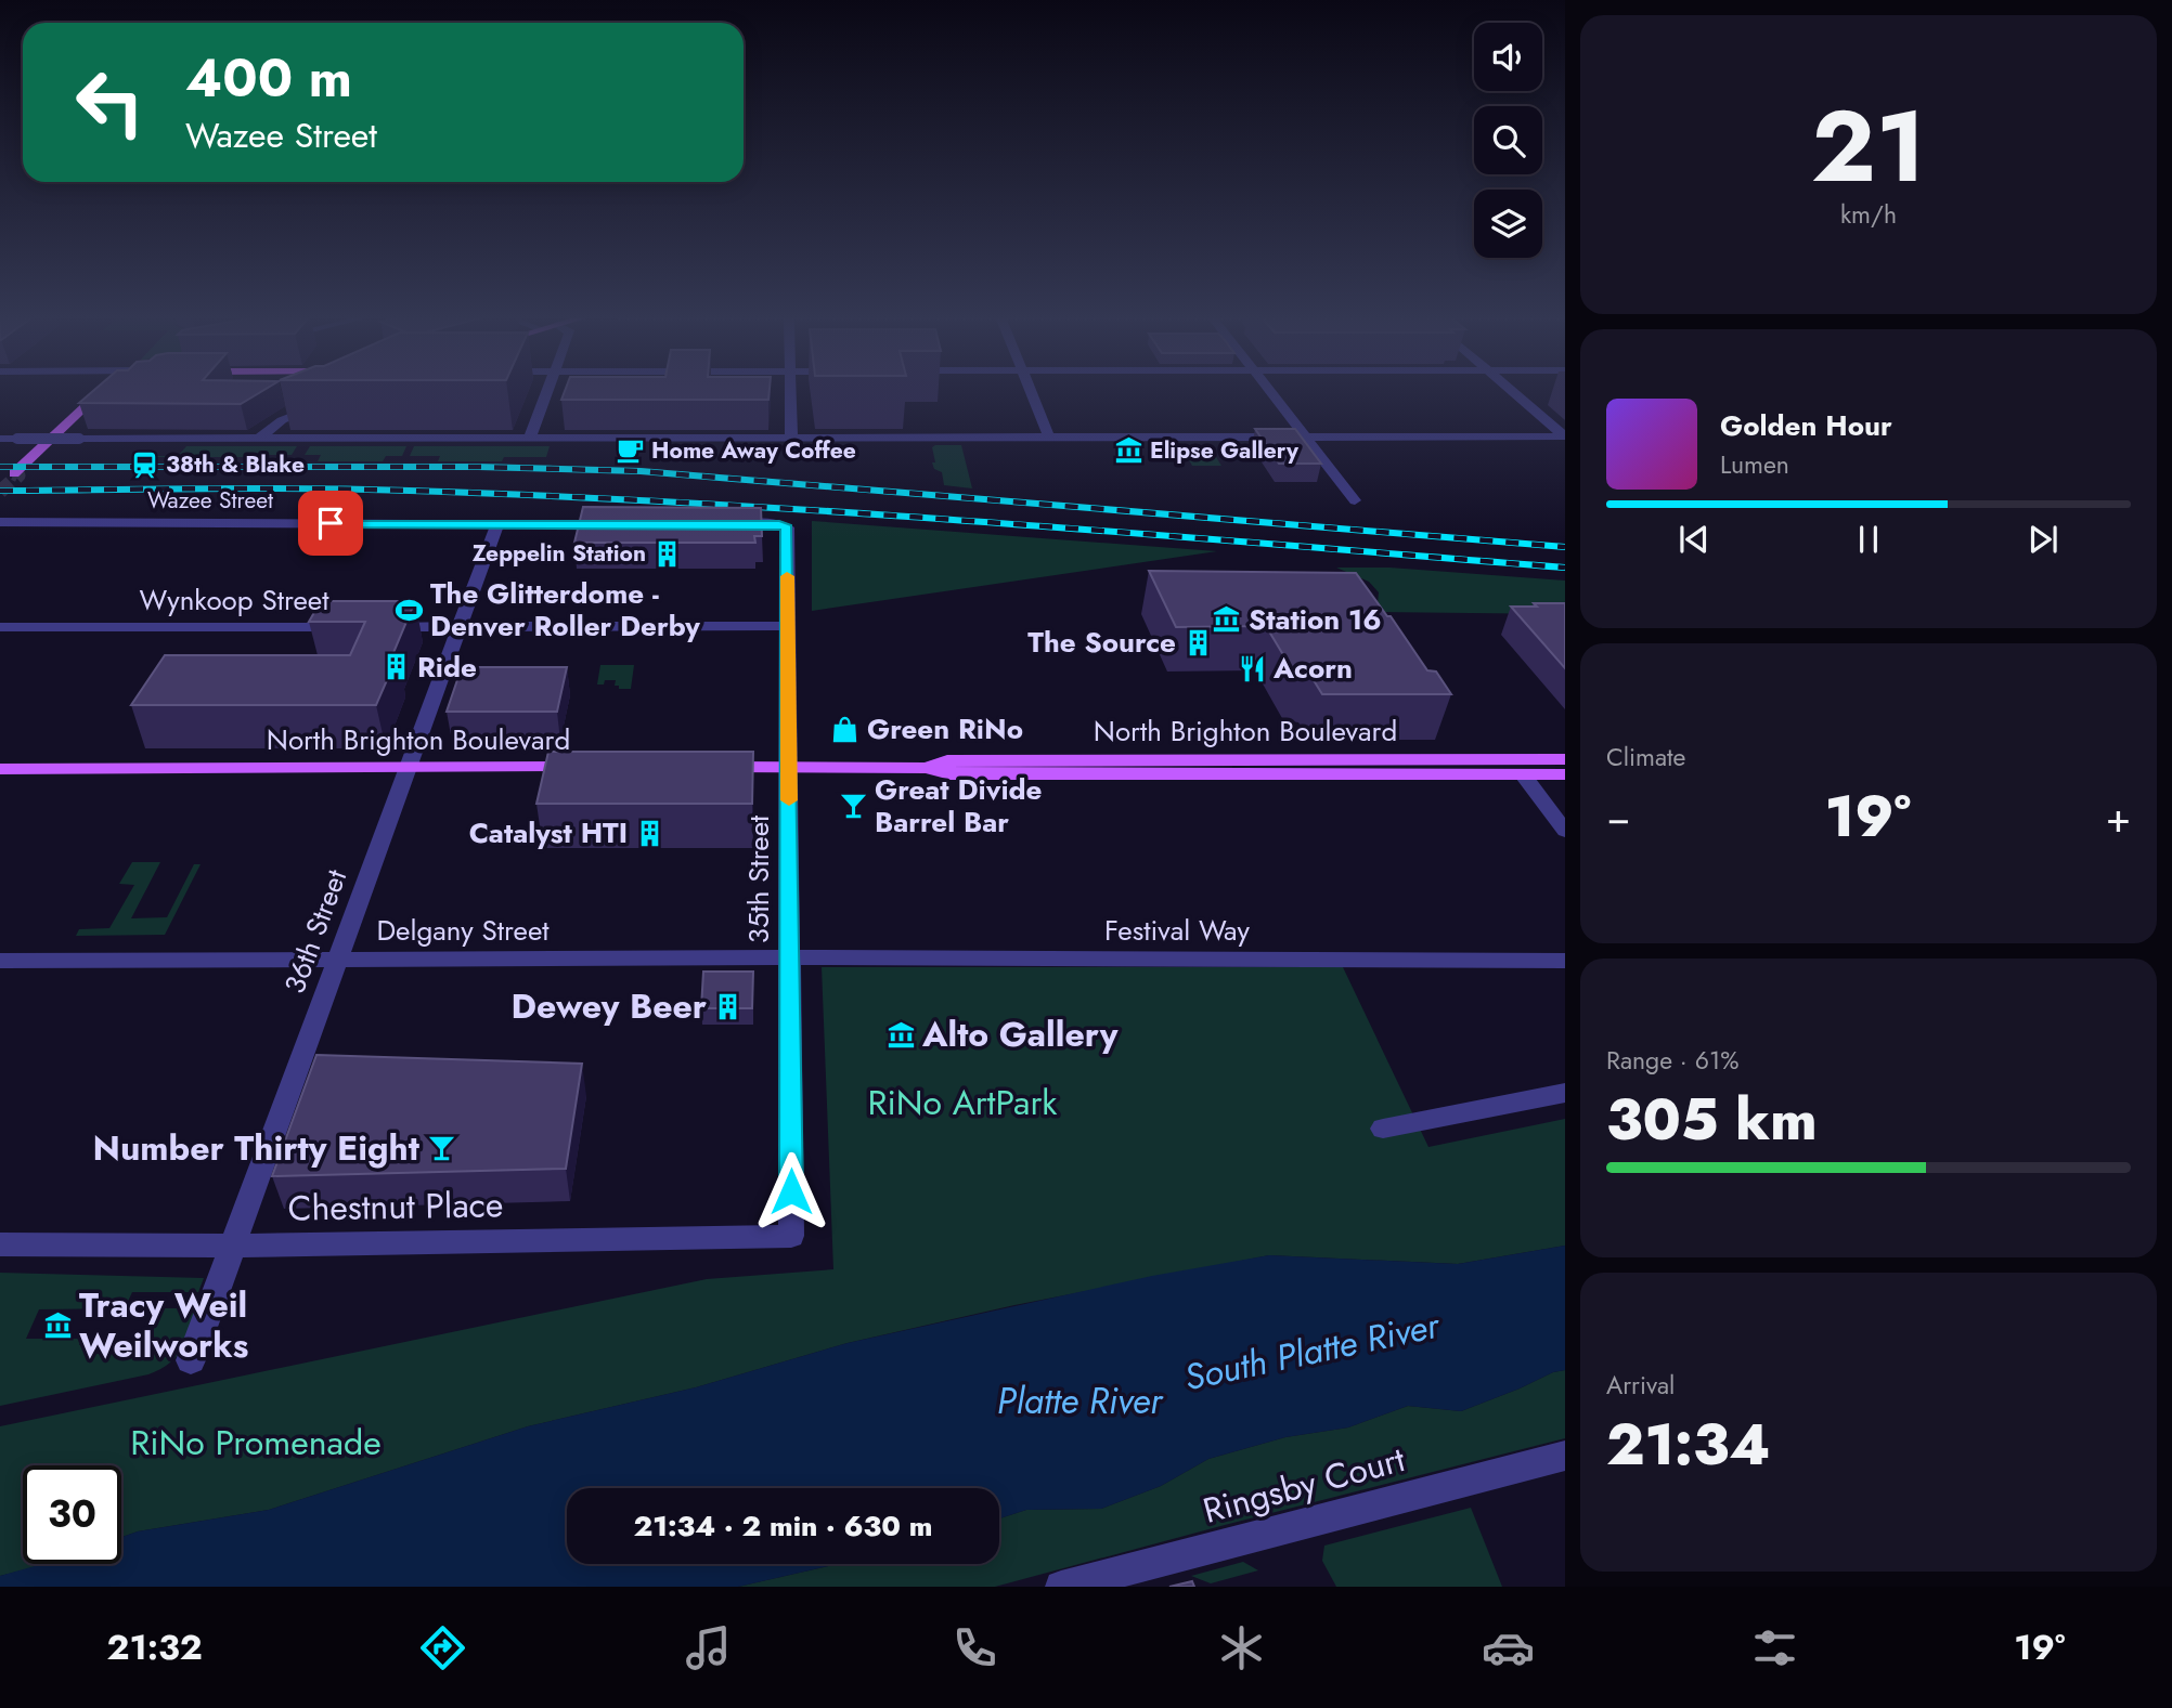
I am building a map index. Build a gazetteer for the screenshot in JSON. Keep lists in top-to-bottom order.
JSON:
{
  "streets": {
    "main road": ["North Brighton Boulevard"],
    "street": [
      "Wazee Street",
      "Wynkoop Street",
      "35th Street",
      "Delgany Street",
      "Festival Way",
      "36th Street",
      "Chestnut Place",
      "Ringsby Court"
    ]
  },
  "crossings": [
    ["Wazee Street", "36th Street"],
    ["North Brighton Boulevard", "35th Street"],
    ["North Brighton Boulevard", "36th Street"],
    ["35th Street", "Delgany Street"],
    ["35th Street", "Festival Way"],
    ["35th Street", "Chestnut Place"],
    ["Delgany Street", "Festival Way"],
    ["Delgany Street", "36th Street"],
    ["36th Street", "Chestnut Place"]
  ],
  "water": ["South Platte River", "Platte River"],
  "parks": ["RiNo ArtPark", "RiNo Promenade"],
  "places": {
    "cafe": ["Home Away Coffee"],
    "museum": [
      "Elipse Gallery",
      "Station 16",
      "Alto Gallery",
      "Tracy Weil Weilworks"
    ],
    "station": ["38th & Blake"],
    "building": [
      "Zeppelin Station",
      "The Source",
      "Ride",
      "Catalyst HTI",
      "Dewey Beer"
    ],
    "sports": ["The Glitterdome - Denver Roller Derby"],
    "restaurant": ["Acorn"],
    "shop": ["Green RiNo"],
    "bar": ["Great Divide Barrel Bar", "Number Thirty Eight"]
  },
  "page": {
    "tile": [
      ["21", "km/h"],
      "Climate",
      ["Range · 61%", "305 km"],
      ["Arrival", "21:34"]
    ],
    "turn": ["400 m", "Wazee Street"],
    "song": ["Golden Hour", "Lumen"],
    "heat": ["−", "19°", "+"],
    "limit": "30",
    "trip": "21:34 · 2 min · 630 m",
    "tabs": ["21:32", "19°"]
  }
}
